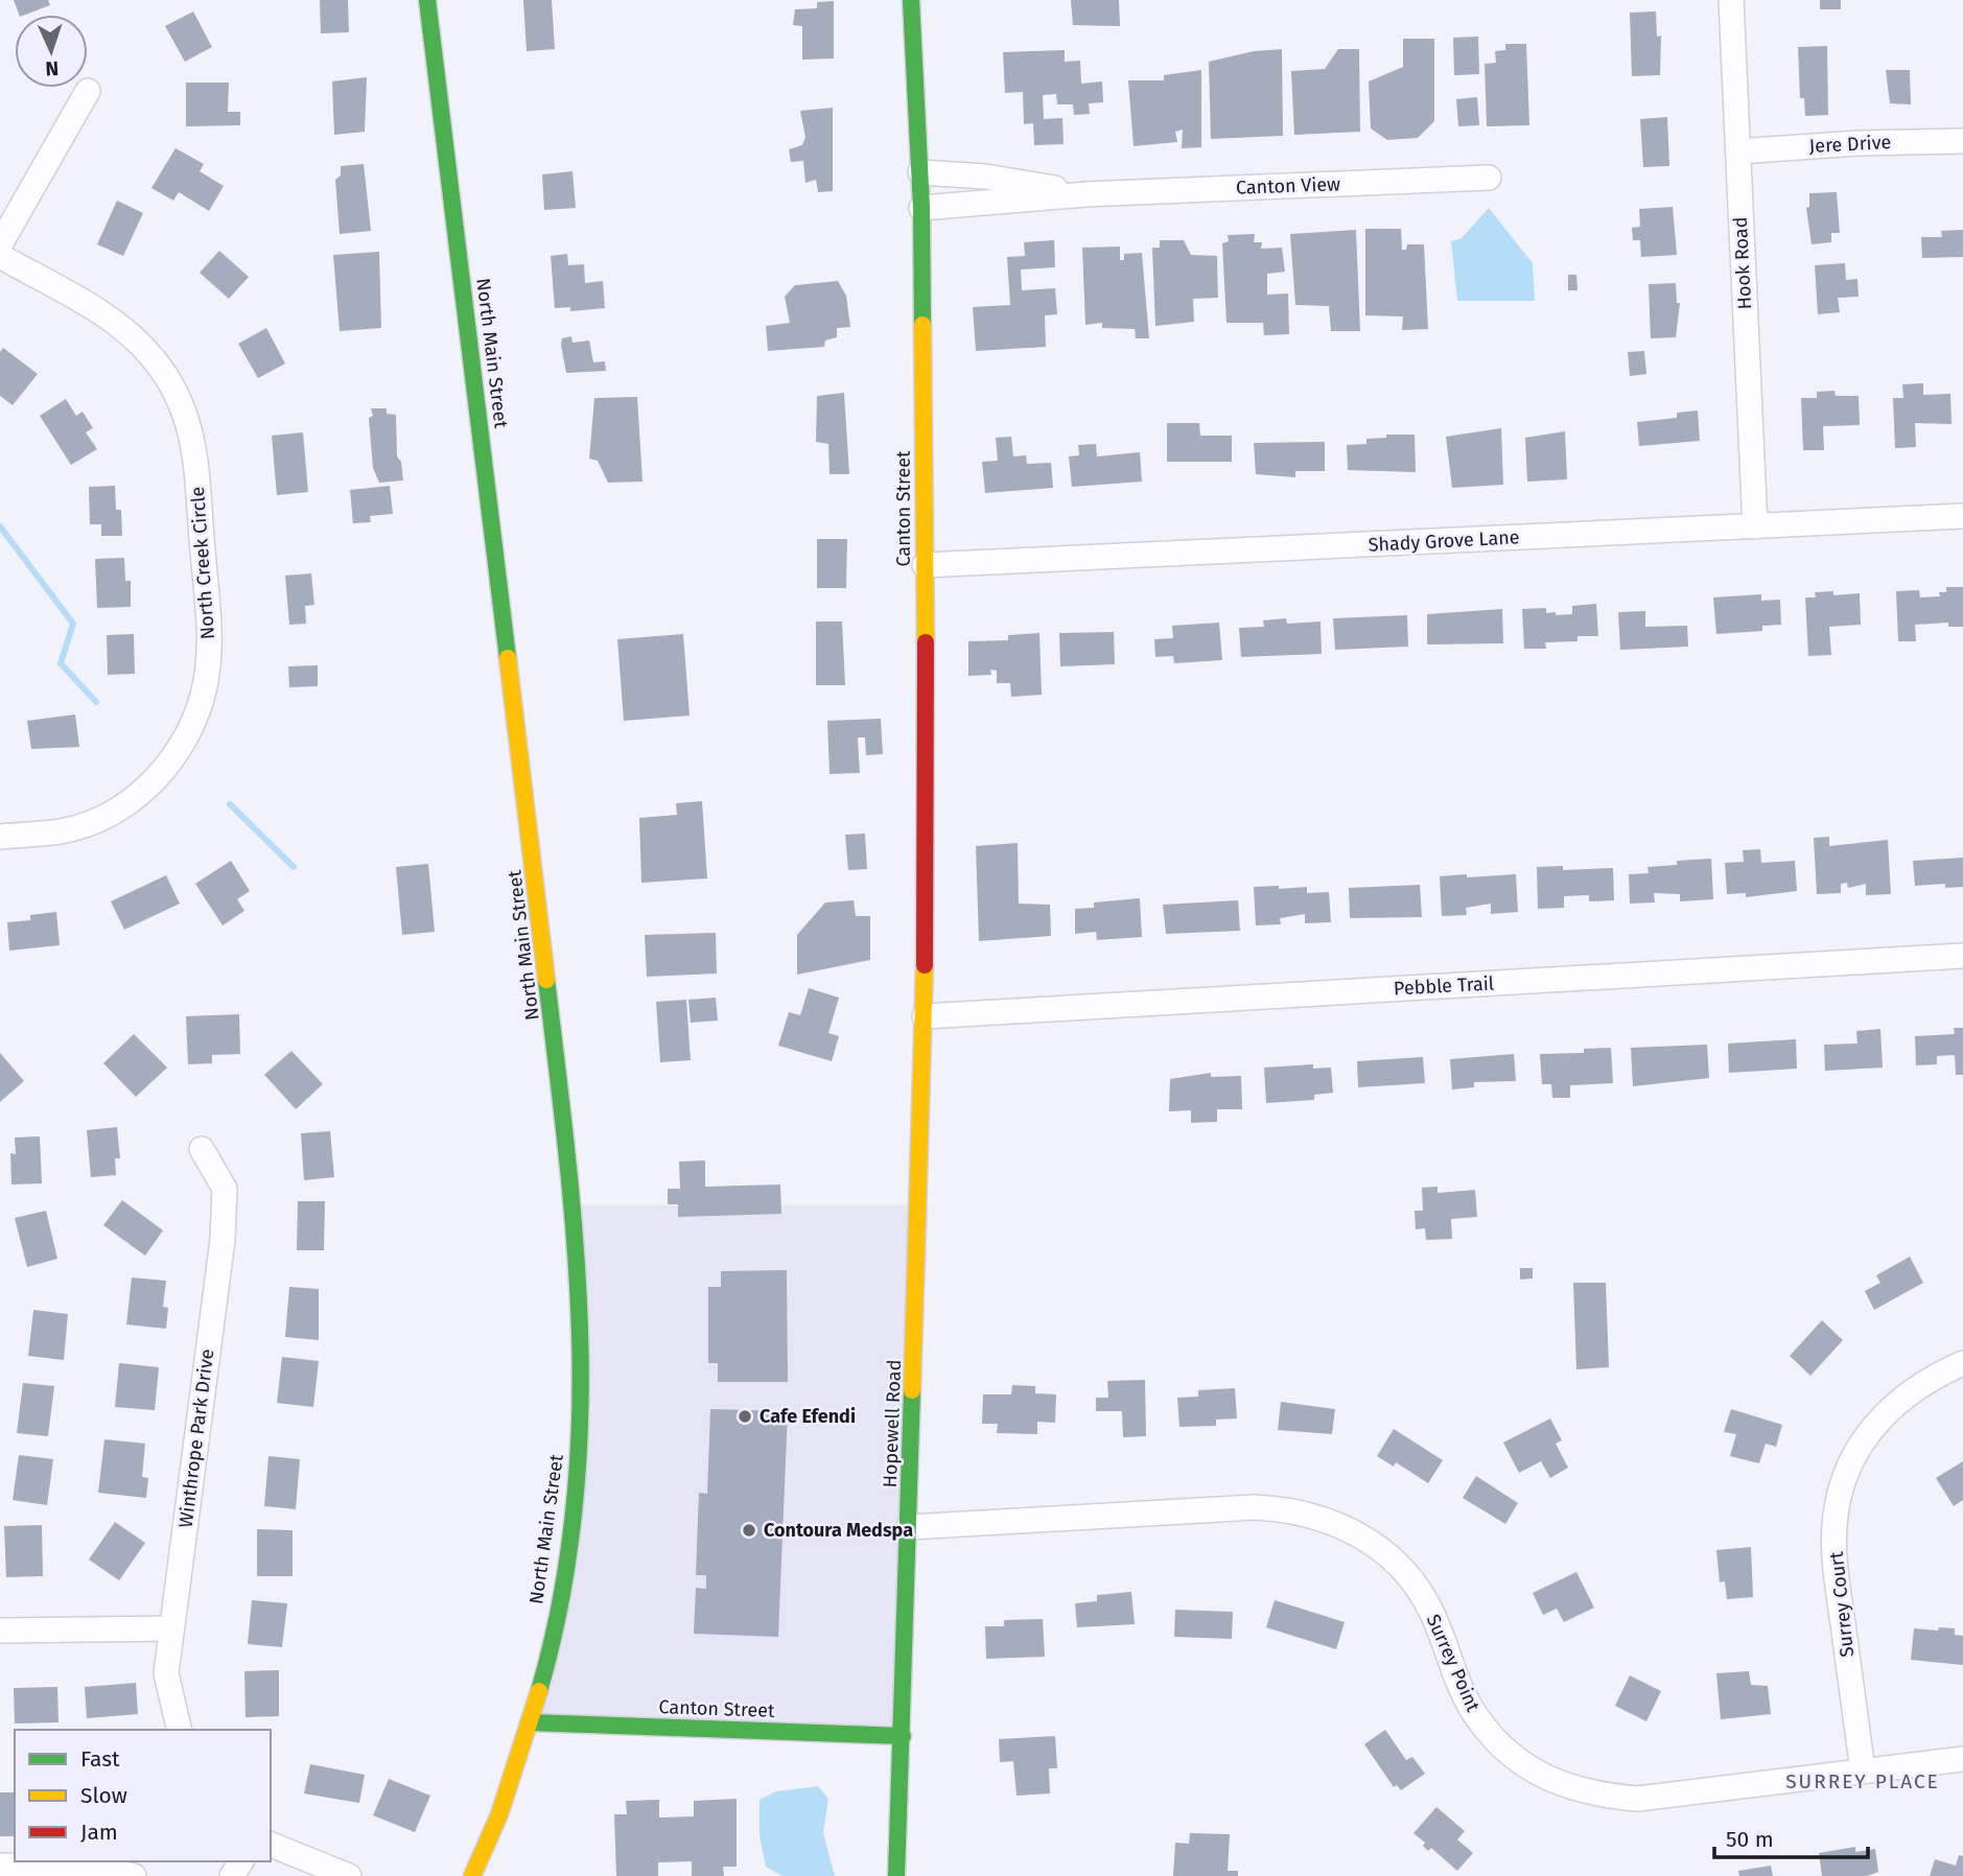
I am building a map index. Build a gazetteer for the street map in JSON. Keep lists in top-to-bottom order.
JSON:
{
  "streets": {
    "street": [
      "Jere Drive",
      "Canton View",
      "Hook Road",
      "North Main Street",
      "Canton Street",
      "Shady Grove Lane",
      "North Creek Circle",
      "Pebble Trail",
      "Hopewell Road",
      "Winthrope Park Drive",
      "Surrey Court",
      "Surrey Point"
    ]
  },
  "crossings": [
    ["Jere Drive", "Hook Road"],
    ["Canton View", "Canton Street"],
    ["Hook Road", "Shady Grove Lane"],
    ["North Main Street", "Canton Street"],
    ["Canton Street", "Shady Grove Lane"],
    ["Canton Street", "Pebble Trail"],
    ["Canton Street", "Hopewell Road"],
    ["Pebble Trail", "Hopewell Road"],
    ["Hopewell Road", "Surrey Point"],
    ["Surrey Court", "Surrey Point"]
  ],
  "districts": ["SURREY PLACE"],
  "places": ["Cafe Efendi", "Contoura Medspa"],
  "legend": ["Fast", "Slow", "Jam"],
  "scale_bar": "50 m",
  "north": "bottom"
}
